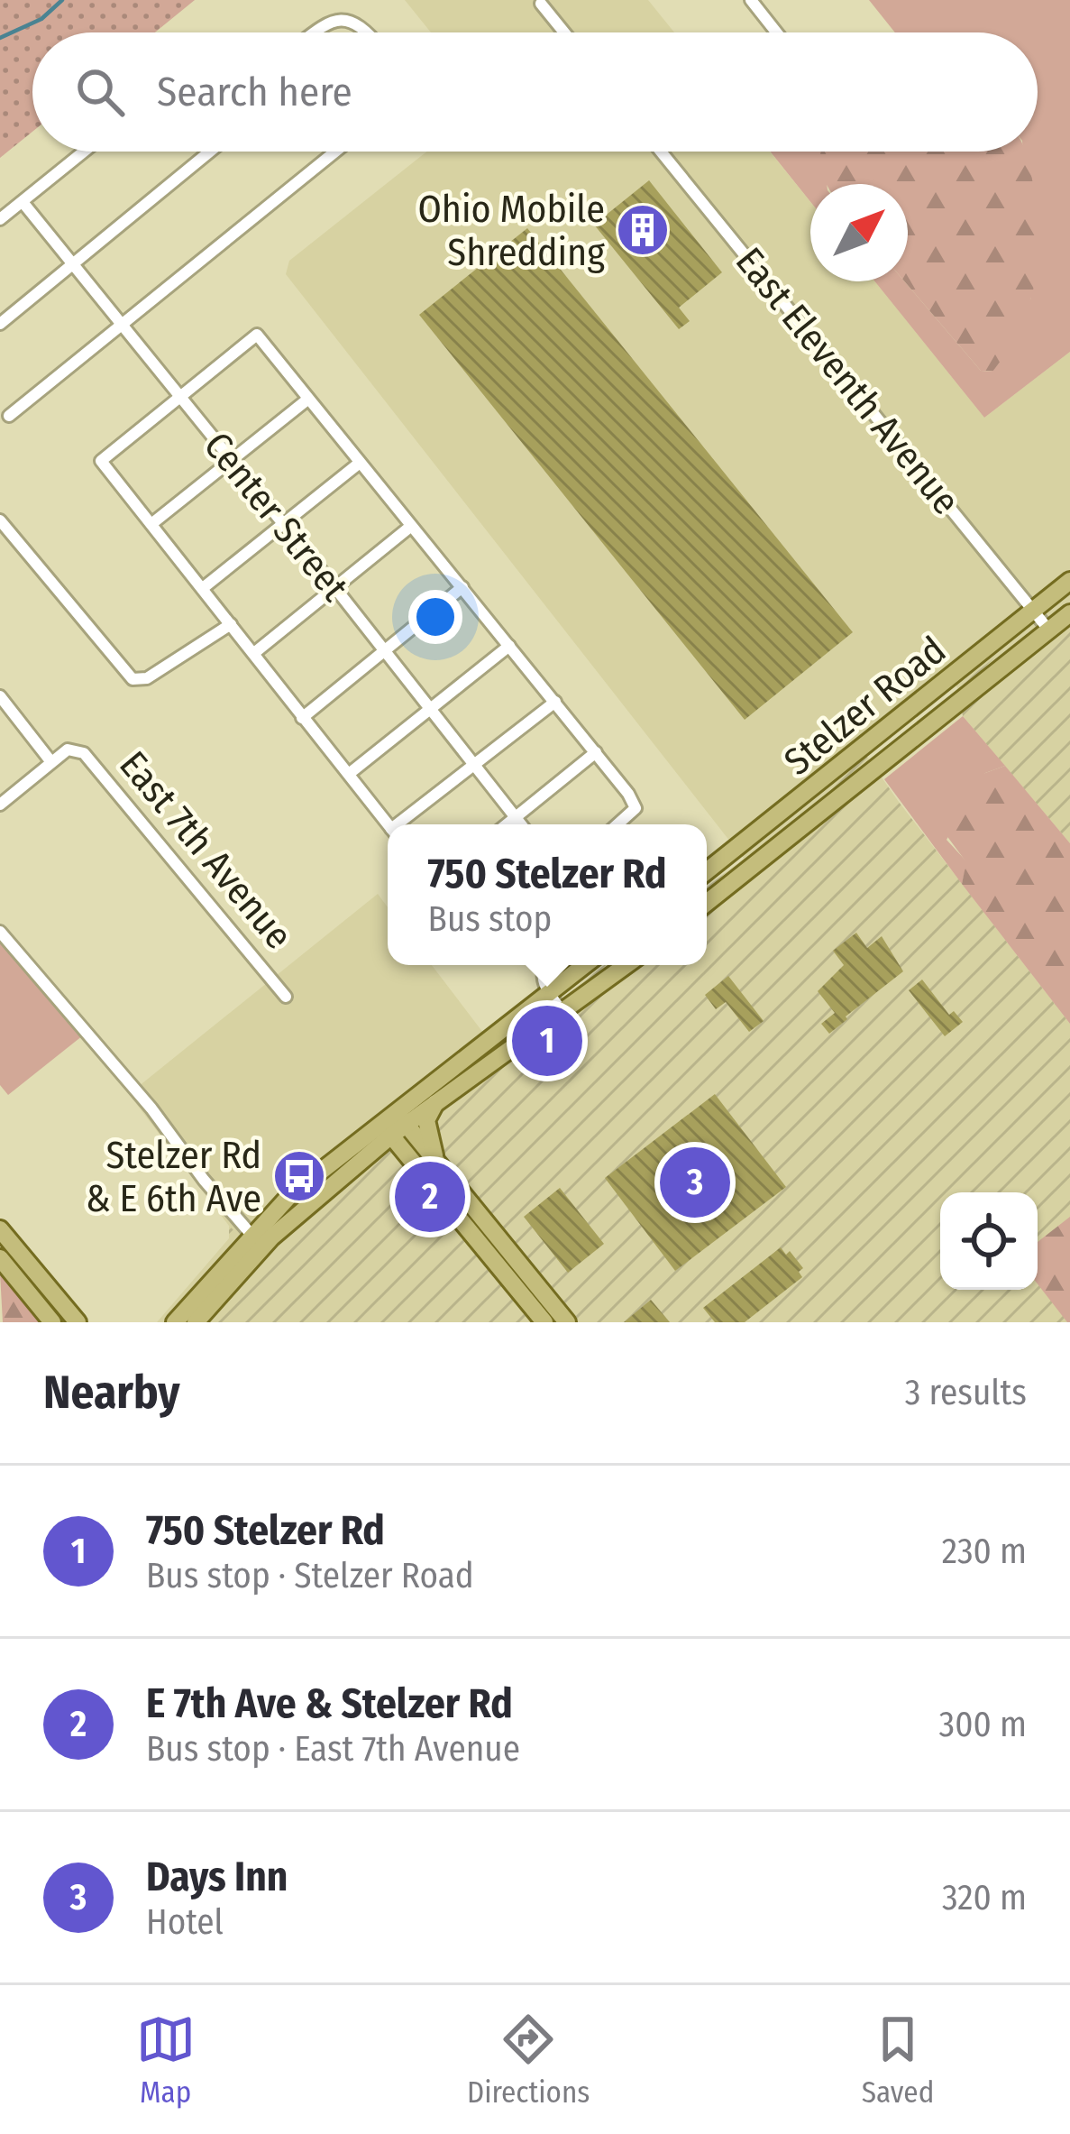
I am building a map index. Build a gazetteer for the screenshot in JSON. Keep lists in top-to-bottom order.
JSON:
{
  "streets": {
    "main road": ["Stelzer Road"],
    "street": ["East Eleventh Avenue", "Center Street", "East 7th Avenue"]
  },
  "crossings": [
    ["East Eleventh Avenue", "Stelzer Road"]
  ],
  "places": {
    "building": ["Ohio Mobile Shredding"],
    "bus stop": ["Stelzer Rd & E 6th Ave"]
  },
  "north": "top right",
  "page": {
    "search": "Search here",
    "popup": ["750 Stelzer Rd", "Bus stop"],
    "pins": ["1", "3", "2"],
    "heading": ["Nearby", "3 results"],
    "list": [
      {
        "mark": "1",
        "name": "750 Stelzer Rd",
        "note": "Bus stop · Stelzer Road",
        "value": "230 m"
      },
      {
        "mark": "2",
        "name": "E 7th Ave & Stelzer Rd",
        "note": "Bus stop · East 7th Avenue",
        "value": "300 m"
      },
      {
        "mark": "3",
        "name": "Days Inn",
        "note": "Hotel",
        "value": "320 m"
      }
    ],
    "nav": ["Map", "Directions", "Saved"]
  }
}
